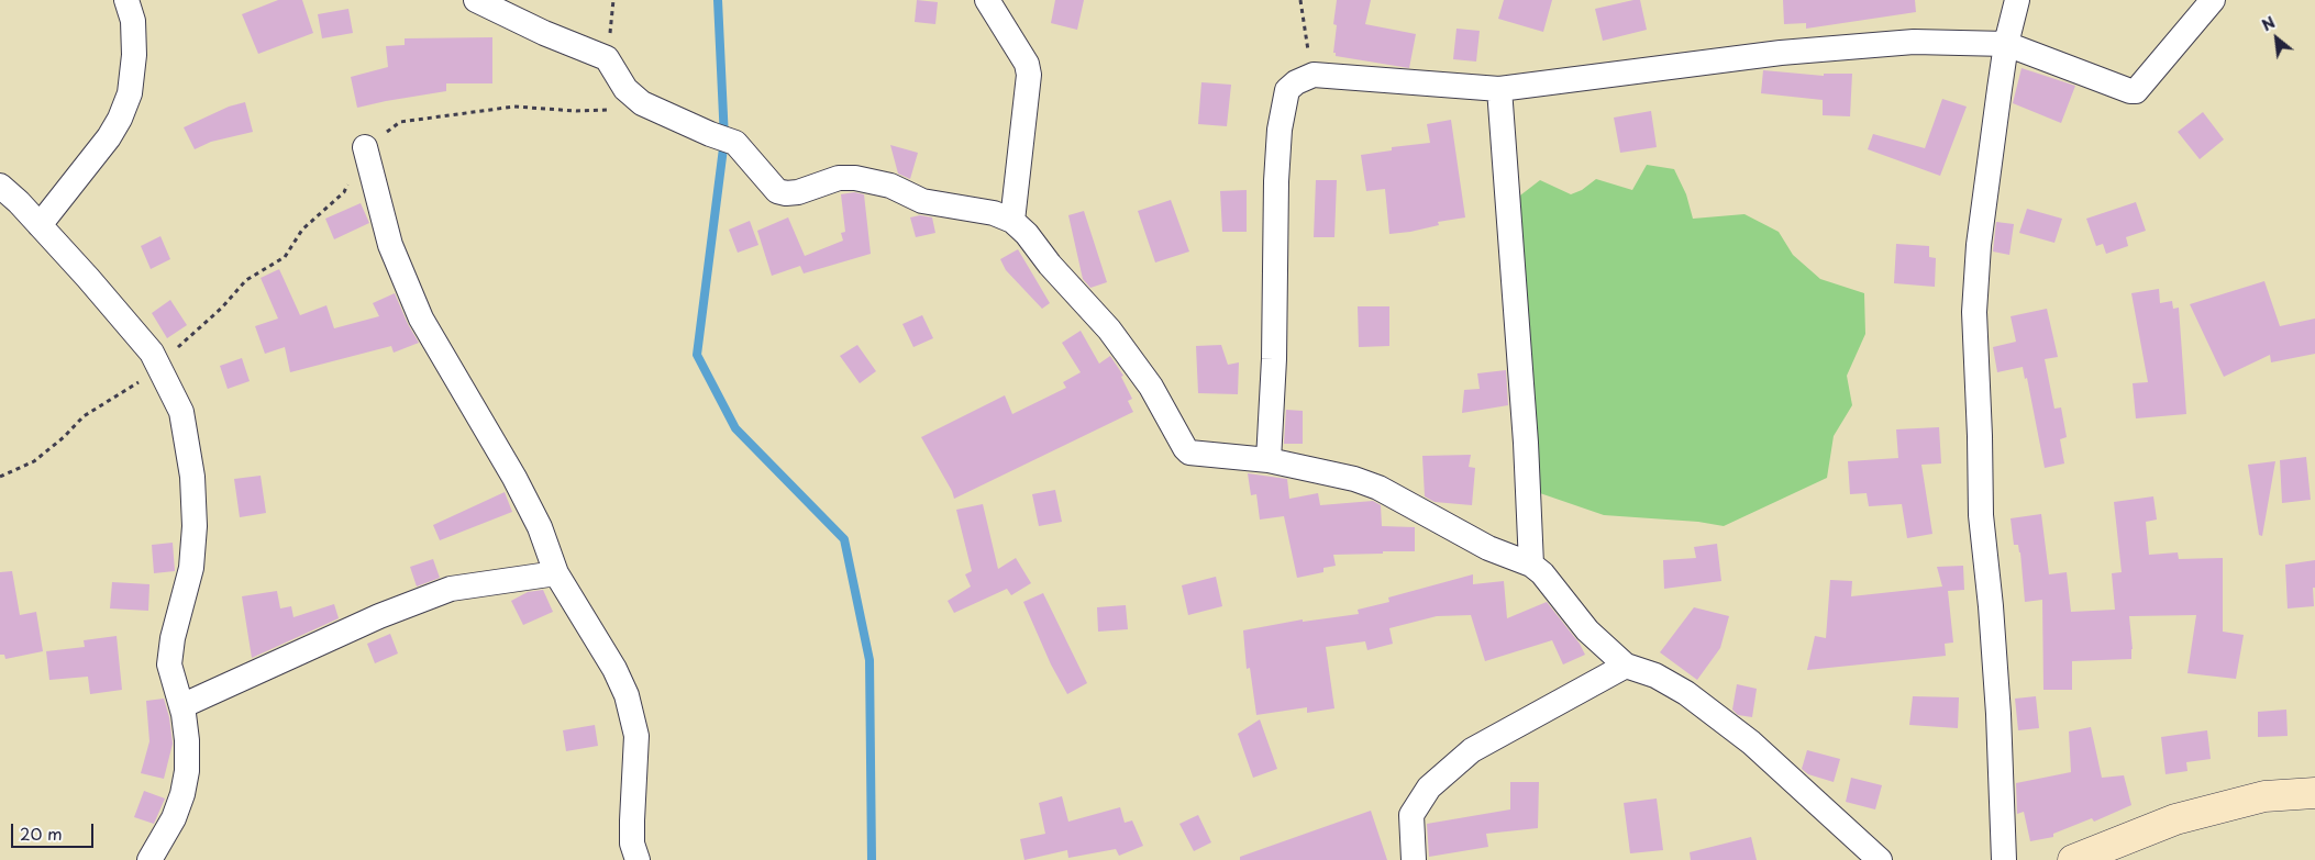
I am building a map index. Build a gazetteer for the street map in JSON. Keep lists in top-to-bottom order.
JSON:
{
  "scale_bar": "20 m",
  "north": "top left"
}
